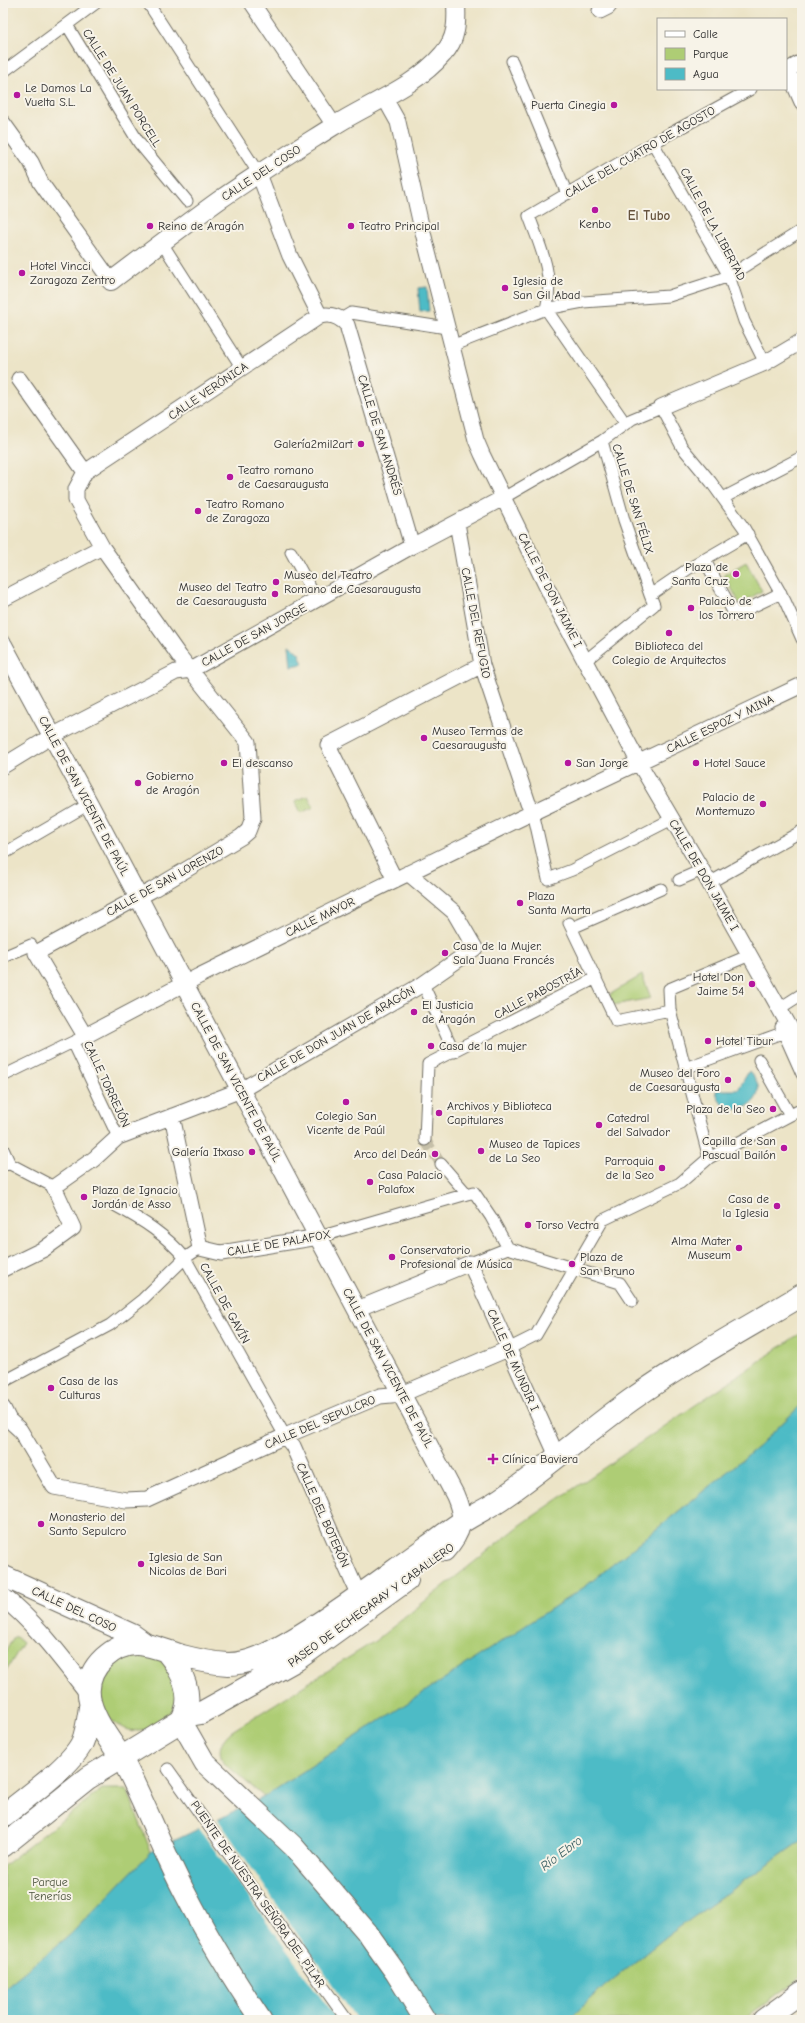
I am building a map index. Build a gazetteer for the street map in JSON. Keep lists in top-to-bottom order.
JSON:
{
  "streets": {
    "main road": ["CALLE DEL COSO", "PASEO DE ECHEGARAY Y CABALLERO"],
    "street": [
      "CALLE DE JUAN PORCELL",
      "CALLE DEL CUATRO DE AGOSTO",
      "CALLE DE LA LIBERTAD",
      "CALLE VERÓNICA",
      "CALLE DE SAN ANDRÉS",
      "CALLE DE SAN FÉLIX",
      "CALLE DE DON JAIME I",
      "CALLE DEL REFUGIO",
      "CALLE DE SAN JORGE",
      "CALLE ESPOZ Y MINA",
      "CALLE DE SAN VICENTE DE PAÚL",
      "CALLE DE SAN LORENZO",
      "CALLE MAYOR",
      "CALLE PABOSTRÍA",
      "CALLE DE DON JUAN DE ARAGÓN",
      "CALLE TORREJÓN",
      "CALLE DE PALAFOX",
      "CALLE DE GAVÍN",
      "CALLE DE MUNDIR I",
      "CALLE DEL SEPULCRO",
      "CALLE DEL BOTERÓN",
      "PUENTE DE NUESTRA SEÑORA DEL PILAR"
    ]
  },
  "crossings": [
    ["CALLE DEL CUATRO DE AGOSTO", "CALLE DE LA LIBERTAD"],
    ["CALLE DEL COSO", "CALLE DE SAN ANDRÉS"],
    ["CALLE DEL COSO", "CALLE DE DON JAIME I"],
    ["CALLE DEL COSO", "PASEO DE ECHEGARAY Y CABALLERO"],
    ["CALLE VERÓNICA", "CALLE DE SAN ANDRÉS"],
    ["CALLE DE SAN ANDRÉS", "CALLE DE SAN JORGE"],
    ["CALLE DE DON JAIME I", "CALLE DE SAN JORGE"],
    ["CALLE DE DON JAIME I", "CALLE ESPOZ Y MINA"],
    ["CALLE DE DON JAIME I", "CALLE MAYOR"],
    ["CALLE DEL REFUGIO", "CALLE DE SAN JORGE"],
    ["CALLE DEL REFUGIO", "CALLE MAYOR"],
    ["CALLE DE SAN JORGE", "CALLE DE SAN VICENTE DE PAÚL"],
    ["CALLE DE SAN JORGE", "CALLE DE SAN LORENZO"],
    ["CALLE ESPOZ Y MINA", "CALLE MAYOR"],
    ["CALLE DE SAN VICENTE DE PAÚL", "CALLE DE SAN LORENZO"],
    ["CALLE DE SAN VICENTE DE PAÚL", "CALLE MAYOR"],
    ["CALLE DE SAN VICENTE DE PAÚL", "CALLE DE DON JUAN DE ARAGÓN"],
    ["CALLE DE SAN VICENTE DE PAÚL", "CALLE DE PALAFOX"],
    ["CALLE DE SAN VICENTE DE PAÚL", "CALLE DEL SEPULCRO"],
    ["CALLE DE SAN VICENTE DE PAÚL", "PASEO DE ECHEGARAY Y CABALLERO"],
    ["CALLE MAYOR", "CALLE DE DON JUAN DE ARAGÓN"],
    ["CALLE MAYOR", "CALLE TORREJÓN"],
    ["CALLE DE DON JUAN DE ARAGÓN", "CALLE TORREJÓN"],
    ["CALLE DE GAVÍN", "CALLE DEL SEPULCRO"],
    ["CALLE DE GAVÍN", "CALLE DEL BOTERÓN"],
    ["CALLE DE MUNDIR I", "CALLE DEL SEPULCRO"],
    ["CALLE DE MUNDIR I", "PASEO DE ECHEGARAY Y CABALLERO"],
    ["CALLE DEL SEPULCRO", "CALLE DEL BOTERÓN"],
    ["CALLE DEL BOTERÓN", "PASEO DE ECHEGARAY Y CABALLERO"]
  ],
  "districts": ["El Tubo"],
  "water": ["Río Ebro"],
  "parks": ["Parque Tenerías"],
  "places": {
    "other": [
      "Le Damos La Vuelta S.L.",
      "Puerta Cinegia",
      "Kenbo",
      "Reino de Aragón",
      "Teatro Principal",
      "Hotel Vincci Zaragoza Zentro",
      "Iglesia de San Gil Abad",
      "Galería2mil2art",
      "Teatro romano de Caesaraugusta",
      "Teatro Romano de Zaragoza",
      "Plaza de Santa Cruz",
      "Museo del Teatro Romano de Caesaraugusta",
      "Museo del Teatro de Caesaraugusta",
      "Palacio de los Torrero",
      "Biblioteca del Colegio de Arquitectos",
      "Museo Termas de Caesaraugusta",
      "El descanso",
      "San Jorge",
      "Hotel Sauce",
      "Gobierno de Aragón",
      "Palacio de Montemuzo",
      "Plaza Santa Marta",
      "Casa de la Mujer. Sala Juana Francés",
      "Hotel Don Jaime 54",
      "El Justicia de Aragón",
      "Hotel Tibur",
      "Casa de la mujer",
      "Museo del Foro de Caesaraugusta",
      "Colegio San Vicente de Paúl",
      "Plaza de la Seo",
      "Archivos y Biblioteca Capitulares",
      "Catedral del Salvador",
      "Capilla de San Pascual Bailón",
      "Museo de Tapices de La Seo",
      "Galería Itxaso",
      "Arco del Deán",
      "Parroquia de la Seo",
      "Casa Palacio Palafox",
      "Plaza de Ignacio Jordán de Asso",
      "Casa de la Iglesia",
      "Torso Vectra",
      "Alma Mater Museum",
      "Conservatorio Profesional de Música",
      "Plaza de San Bruno",
      "Casa de las Culturas",
      "Monasterio del Santo Sepulcro",
      "Iglesia de San Nicolas de Bari"
    ],
    "health": ["Clínica Baviera"]
  },
  "legend": ["Calle", "Parque", "Agua"]
}
